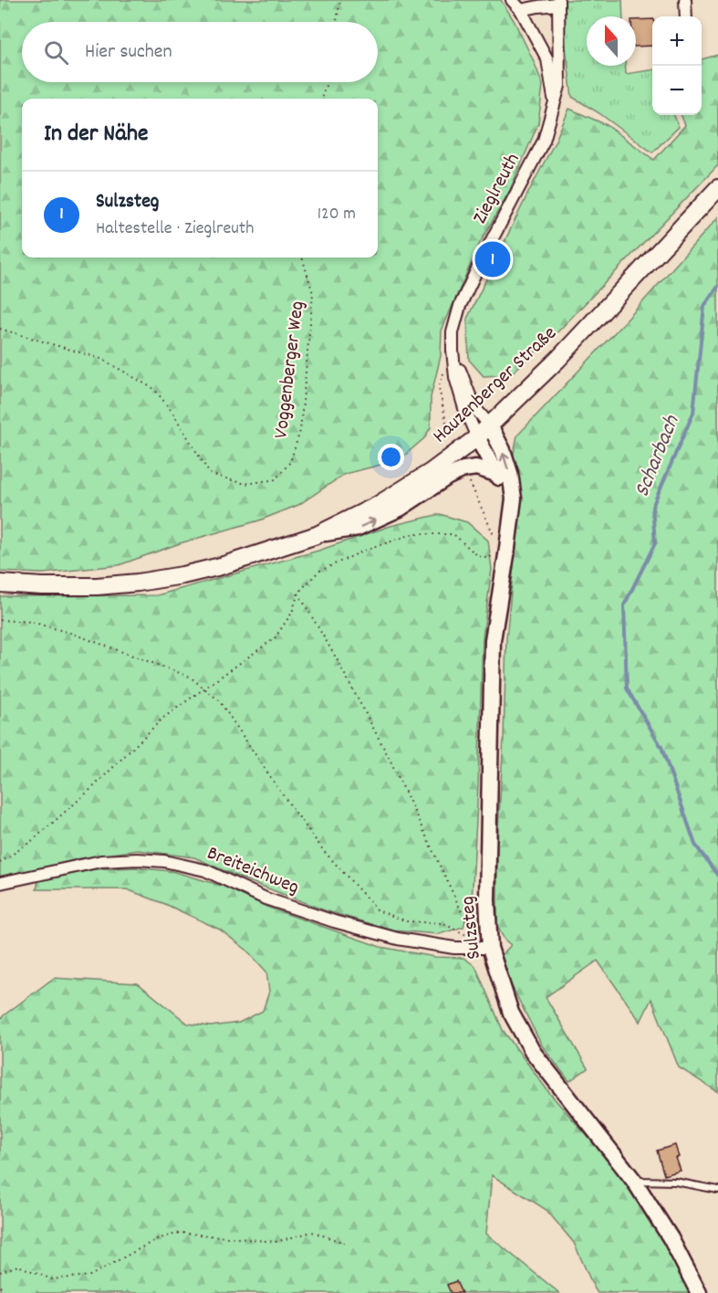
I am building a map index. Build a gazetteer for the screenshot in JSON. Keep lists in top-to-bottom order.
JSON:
{
  "streets": {
    "main road": ["Hauzenberger Straße"],
    "street": ["Zieglreuth", "Breiteichweg", "Sulzsteg"],
    "path": ["Voggenberger Weg"]
  },
  "crossings": [
    ["Zieglreuth", "Hauzenberger Straße"],
    ["Zieglreuth", "Sulzsteg"],
    ["Hauzenberger Straße", "Sulzsteg"],
    ["Breiteichweg", "Sulzsteg"]
  ],
  "water": ["Scharbach"],
  "north": "top",
  "page": {
    "map_buttons": ["+", "−"],
    "search": "Hier suchen",
    "heading": "In der Nähe",
    "list": [
      {
        "mark": "1",
        "name": "Sulzsteg",
        "note": "Haltestelle · Zieglreuth",
        "value": "120 m"
      }
    ],
    "pins": "1"
  }
}
